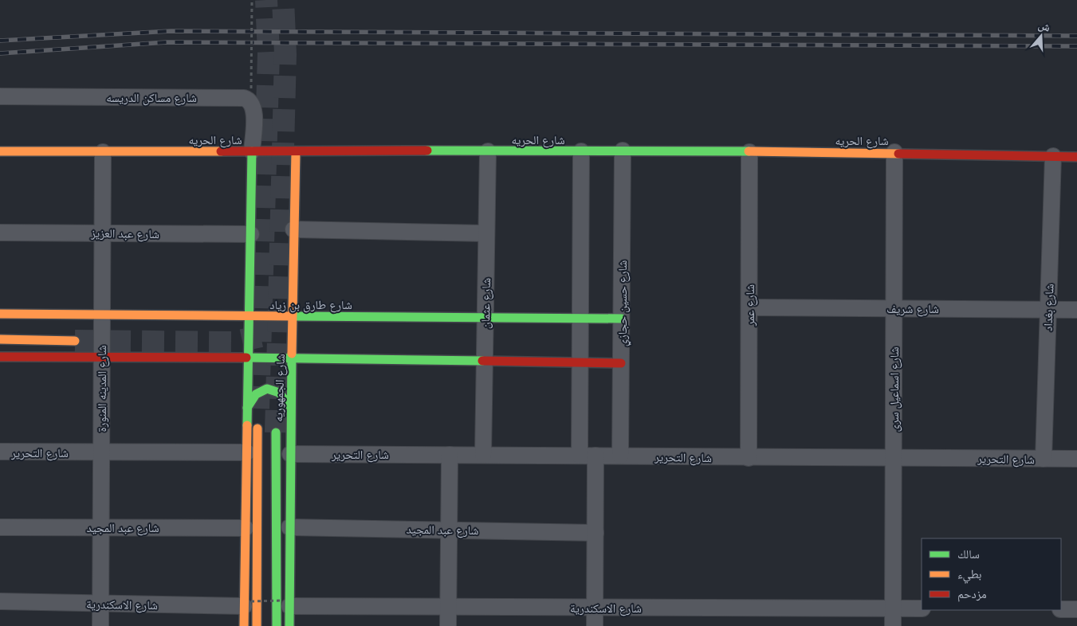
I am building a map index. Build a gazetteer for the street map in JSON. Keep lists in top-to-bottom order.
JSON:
{
  "streets": {
    "main road": ["شارع الحريه", "شارع طارق بن زياد", "شارع الجمهوريه"],
    "street": [
      "شارع مساكن الدريسه",
      "شارع عبد العزيز",
      "شارع عثمان",
      "شارع حسين حجازي",
      "شارع عمر",
      "شارع بغداد",
      "شارع شريف",
      "شارع المدينه المنورة",
      "شارع اسماعيل سرى",
      "شارع التحرير",
      "شارع عبد المجيد",
      "شارع الاسكندرية"
    ]
  },
  "crossings": [
    ["شارع مساكن الدريسه", "شارع الحريه"],
    ["شارع الحريه", "شارع عثمان"],
    ["شارع الحريه", "شارع حسين حجازي"],
    ["شارع الحريه", "شارع عمر"],
    ["شارع الحريه", "شارع بغداد"],
    ["شارع الحريه", "شارع الجمهوريه"],
    ["شارع الحريه", "شارع المدينه المنورة"],
    ["شارع الحريه", "شارع اسماعيل سرى"],
    ["شارع عبد العزيز", "شارع المدينه المنورة"],
    ["شارع عثمان", "شارع طارق بن زياد"],
    ["شارع عثمان", "شارع التحرير"],
    ["شارع حسين حجازي", "شارع طارق بن زياد"],
    ["شارع حسين حجازي", "شارع التحرير"],
    ["شارع طارق بن زياد", "شارع الجمهوريه"],
    ["شارع طارق بن زياد", "شارع المدينه المنورة"],
    ["شارع عمر", "شارع شريف"],
    ["شارع عمر", "شارع التحرير"],
    ["شارع بغداد", "شارع شريف"],
    ["شارع بغداد", "شارع التحرير"],
    ["شارع شريف", "شارع اسماعيل سرى"],
    ["شارع الجمهوريه", "شارع التحرير"],
    ["شارع الجمهوريه", "شارع عبد المجيد"],
    ["شارع الجمهوريه", "شارع الاسكندرية"],
    ["شارع المدينه المنورة", "شارع التحرير"],
    ["شارع المدينه المنورة", "شارع عبد المجيد"],
    ["شارع المدينه المنورة", "شارع الاسكندرية"],
    ["شارع اسماعيل سرى", "شارع التحرير"],
    ["شارع اسماعيل سرى", "شارع الاسكندرية"]
  ],
  "legend": ["سالك", "بطيء", "مزدحم"],
  "north": "top"
}
